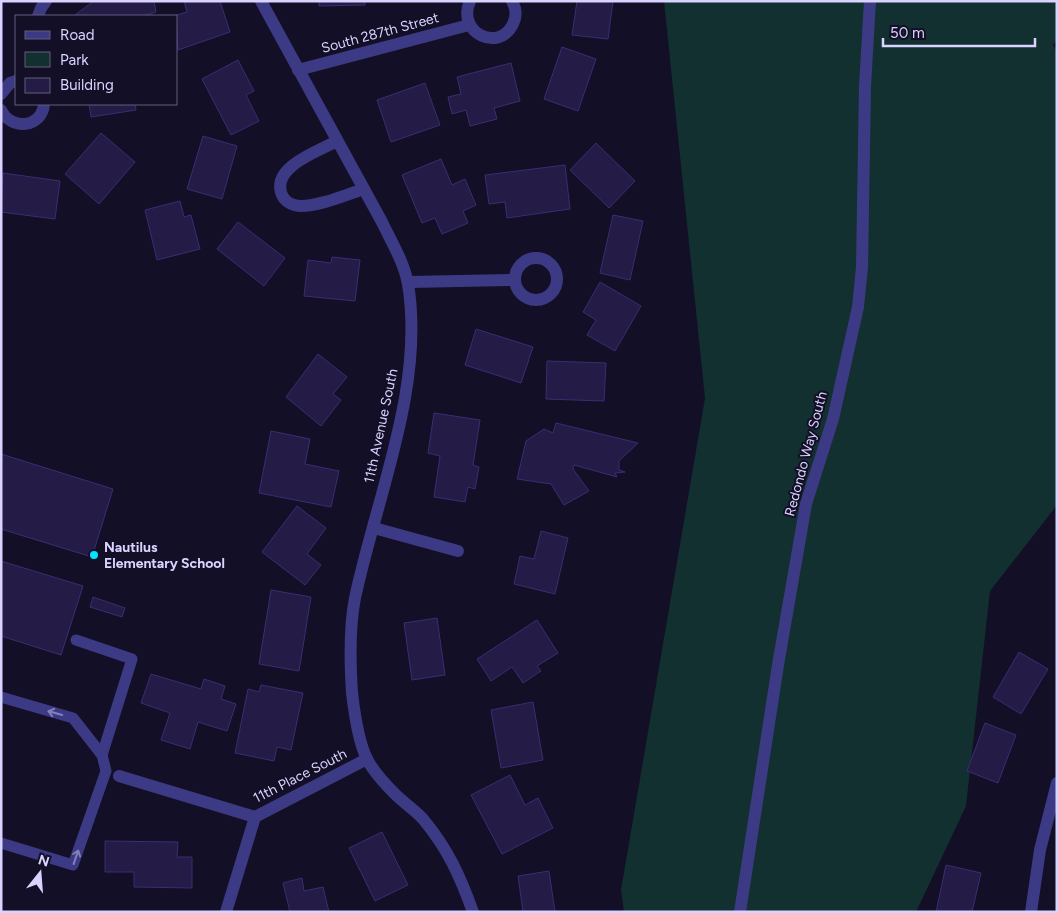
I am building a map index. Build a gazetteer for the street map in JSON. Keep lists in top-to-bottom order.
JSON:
{
  "streets": {
    "street": [
      "South 287th Street",
      "11th Avenue South",
      "Redondo Way South",
      "11th Place South"
    ]
  },
  "crossings": [
    ["South 287th Street", "11th Avenue South"],
    ["11th Avenue South", "11th Place South"]
  ],
  "places": ["Nautilus Elementary School"],
  "legend": ["Road", "Park", "Building"],
  "scale_bar": "50 m",
  "north": "top"
}
